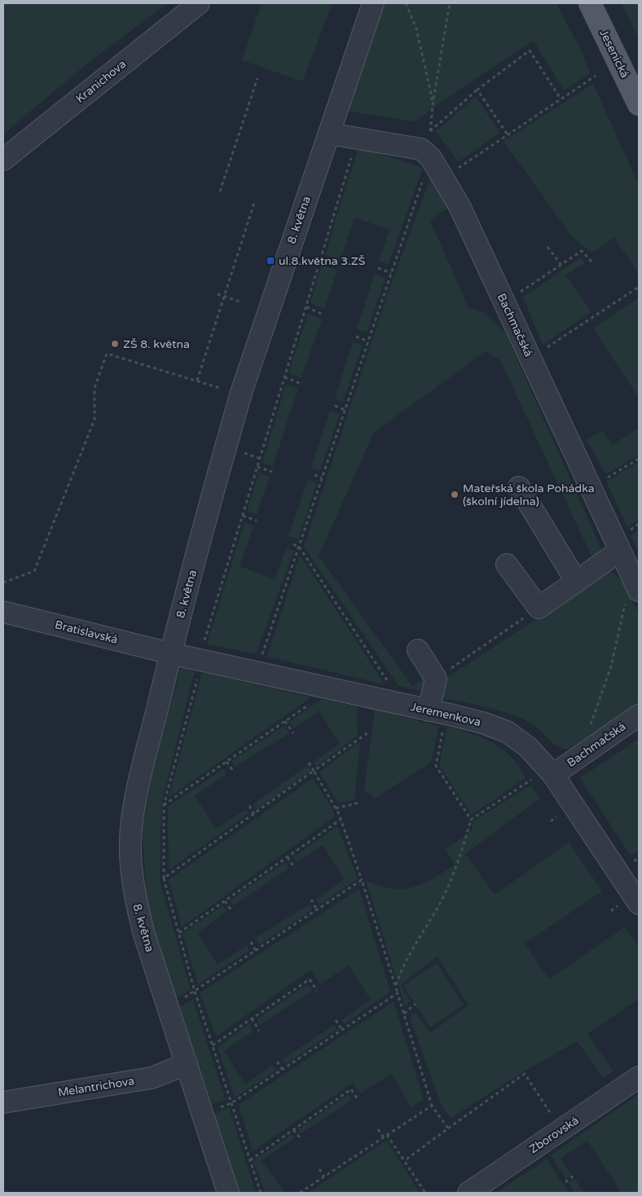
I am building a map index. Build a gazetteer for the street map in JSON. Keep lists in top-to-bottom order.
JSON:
{
  "streets": {
    "main road": ["Jesenická"],
    "street": [
      "Kranichova",
      "8. května",
      "Bachmačská",
      "Bratislavská",
      "Jeremenkova",
      "Melantrichova",
      "Zborovská"
    ]
  },
  "crossings": [
    ["8. května", "Bachmačská"],
    ["8. května", "Bratislavská"],
    ["8. května", "Jeremenkova"],
    ["8. května", "Melantrichova"],
    ["Bachmačská", "Jeremenkova"],
    ["Bratislavská", "Jeremenkova"]
  ],
  "places": {
    "transit": ["ul.8.května 3.ZŠ"],
    "other": ["ZŠ 8. května", "Mateřská škola Pohádka (školní jídelna)"]
  }
}
